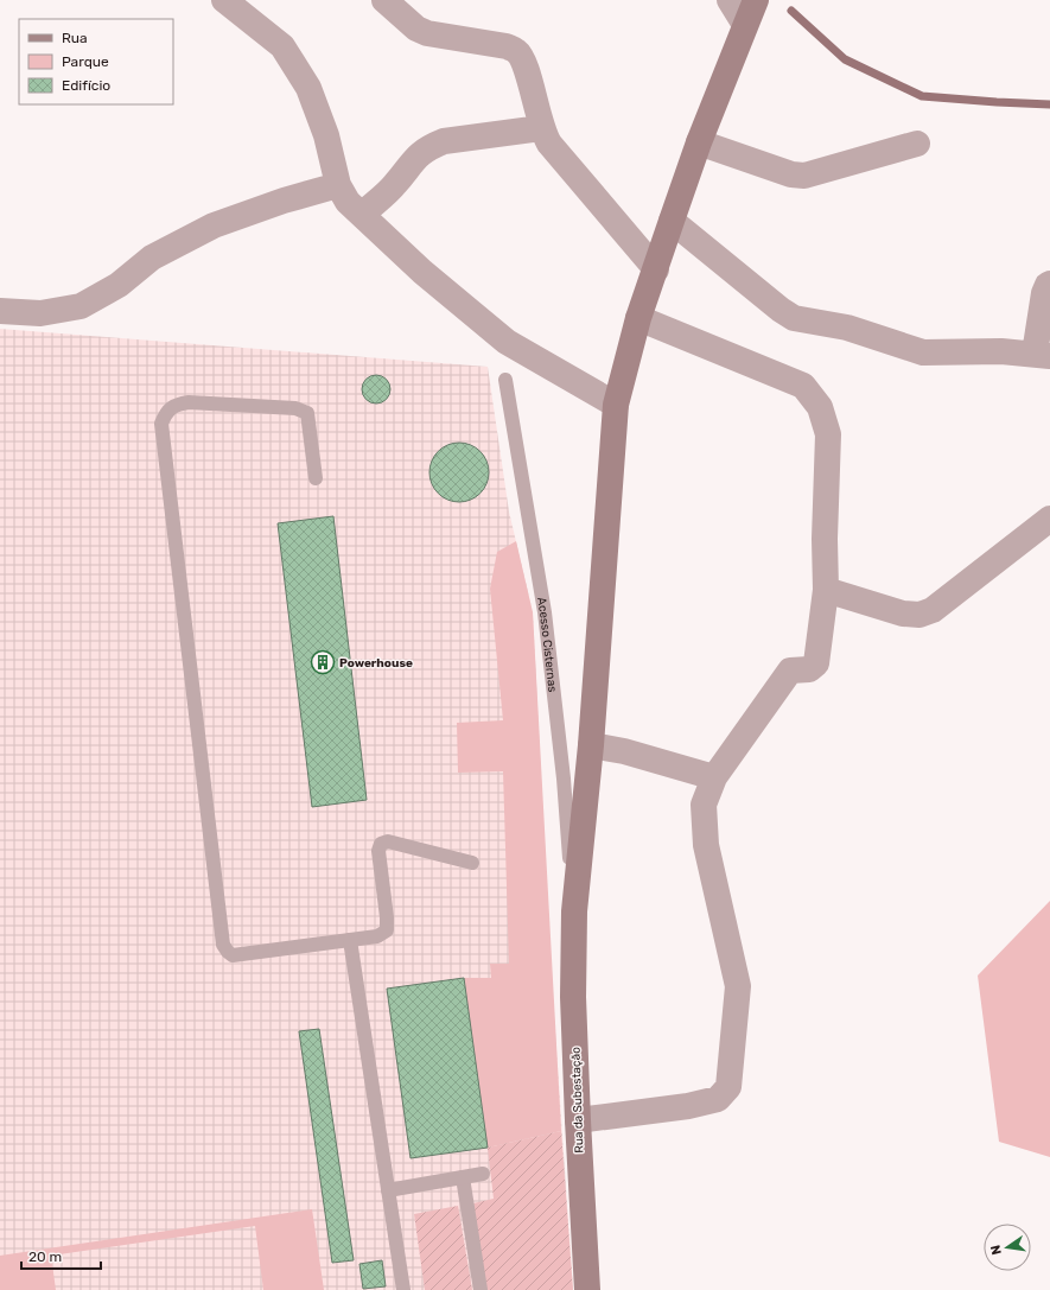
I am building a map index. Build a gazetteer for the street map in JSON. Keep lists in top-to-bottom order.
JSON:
{
  "streets": {
    "street": ["Rua da Subestação"],
    "lane": ["Acesso Cisternas"]
  },
  "crossings": [
    ["Acesso Cisternas", "Rua da Subestação"]
  ],
  "places": {
    "building": ["Powerhouse"]
  },
  "legend": ["Rua", "Parque", "Edifício"],
  "scale_bar": "20 m",
  "north": "left"
}
